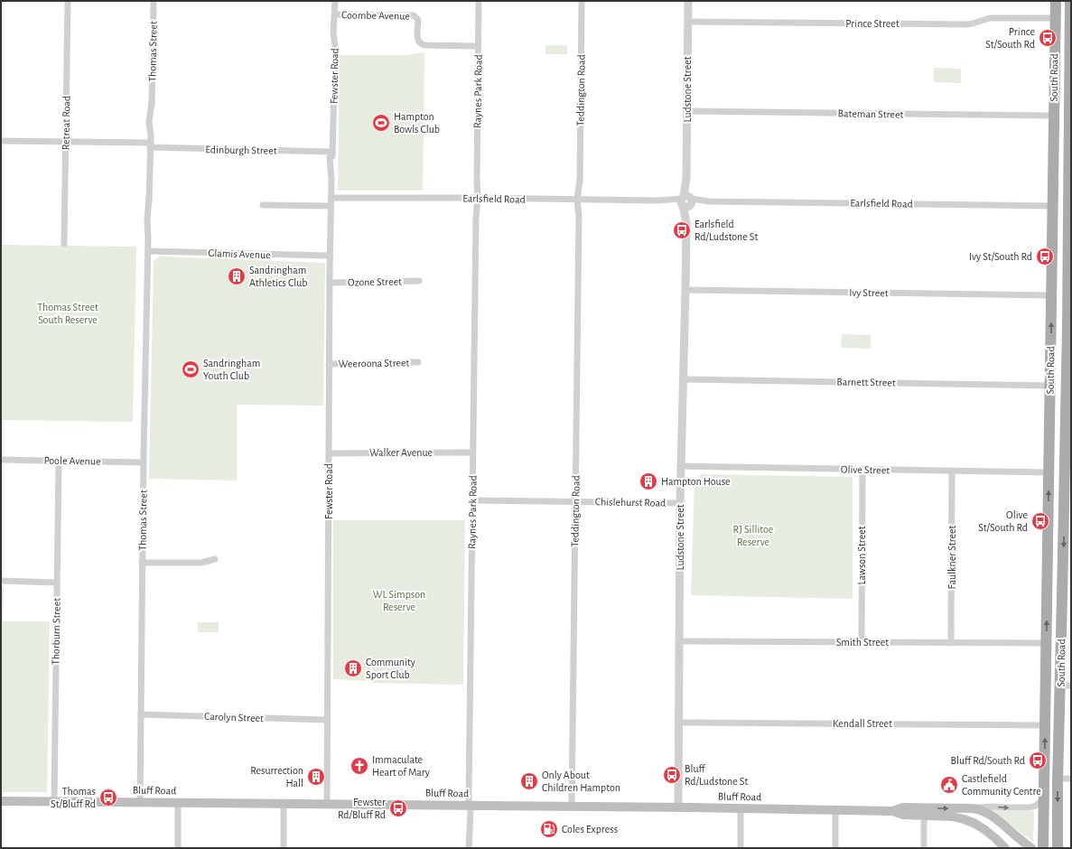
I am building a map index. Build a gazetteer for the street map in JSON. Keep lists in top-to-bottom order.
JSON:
{
  "streets": {
    "main road": ["South Road", "Bluff Road"],
    "street": [
      "Coombe Avenue",
      "Prince Street",
      "Thomas Street",
      "Fewster Road",
      "Ludstone Street",
      "Teddington Road",
      "Raynes Park Road",
      "Bateman Street",
      "Retreat Road",
      "Edinburgh Street",
      "Earlsfield Road",
      "Glamis Avenue",
      "Ozone Street",
      "Ivy Street",
      "Weeroona Street",
      "Barnett Street",
      "Walker Avenue",
      "Poole Avenue",
      "Olive Street",
      "Chislehurst Road",
      "Lawson Street",
      "Faulkner Street",
      "Thorburn Street",
      "Smith Street",
      "Carolyn Street",
      "Kendall Street"
    ]
  },
  "crossings": [
    ["Coombe Avenue", "Fewster Road"],
    ["Coombe Avenue", "Raynes Park Road"],
    ["Prince Street", "South Road"],
    ["Prince Street", "Ludstone Street"],
    ["Thomas Street", "Edinburgh Street"],
    ["Thomas Street", "Glamis Avenue"],
    ["Thomas Street", "Poole Avenue"],
    ["Thomas Street", "Carolyn Street"],
    ["Thomas Street", "Bluff Road"],
    ["Fewster Road", "Edinburgh Street"],
    ["Fewster Road", "Earlsfield Road"],
    ["Fewster Road", "Glamis Avenue"],
    ["Fewster Road", "Ozone Street"],
    ["Fewster Road", "Weeroona Street"],
    ["Fewster Road", "Walker Avenue"],
    ["Fewster Road", "Carolyn Street"],
    ["Fewster Road", "Bluff Road"],
    ["South Road", "Bateman Street"],
    ["South Road", "Earlsfield Road"],
    ["South Road", "Ivy Street"],
    ["South Road", "Barnett Street"],
    ["South Road", "Olive Street"],
    ["South Road", "Smith Street"],
    ["South Road", "Kendall Street"],
    ["South Road", "Bluff Road"],
    ["Ludstone Street", "Bateman Street"],
    ["Ludstone Street", "Earlsfield Road"],
    ["Ludstone Street", "Ivy Street"],
    ["Ludstone Street", "Barnett Street"],
    ["Ludstone Street", "Olive Street"],
    ["Ludstone Street", "Chislehurst Road"],
    ["Ludstone Street", "Smith Street"],
    ["Ludstone Street", "Kendall Street"],
    ["Ludstone Street", "Bluff Road"],
    ["Teddington Road", "Earlsfield Road"],
    ["Teddington Road", "Chislehurst Road"],
    ["Teddington Road", "Bluff Road"],
    ["Raynes Park Road", "Earlsfield Road"],
    ["Raynes Park Road", "Walker Avenue"],
    ["Raynes Park Road", "Chislehurst Road"],
    ["Raynes Park Road", "Bluff Road"],
    ["Retreat Road", "Edinburgh Street"],
    ["Poole Avenue", "Thorburn Street"],
    ["Olive Street", "Lawson Street"],
    ["Olive Street", "Faulkner Street"],
    ["Lawson Street", "Smith Street"],
    ["Faulkner Street", "Smith Street"],
    ["Thorburn Street", "Bluff Road"]
  ],
  "parks": ["Thomas Street South Reserve", "RJ Sillitoe Reserve", "WL Simpson Reserve"],
  "places": {
    "bus stop": [
      "Prince St/South Rd",
      "Earlsfield Rd/Ludstone St",
      "Ivy St/South Rd",
      "Olive St/South Rd",
      "Bluff Rd/South Rd",
      "Bluff Rd/Ludstone St",
      "Thomas St/Bluff Rd",
      "Fewster Rd/Bluff Rd"
    ],
    "sports": ["Hampton Bowls Club", "Sandringham Youth Club"],
    "building": [
      "Sandringham Athletics Club",
      "Hampton House",
      "Community Sport Club",
      "Resurrection Hall",
      "Only About Children Hampton"
    ],
    "church": ["Immaculate Heart of Mary"],
    "public building": ["Castlefield Community Centre"],
    "fuel station": ["Coles Express"]
  }
}
